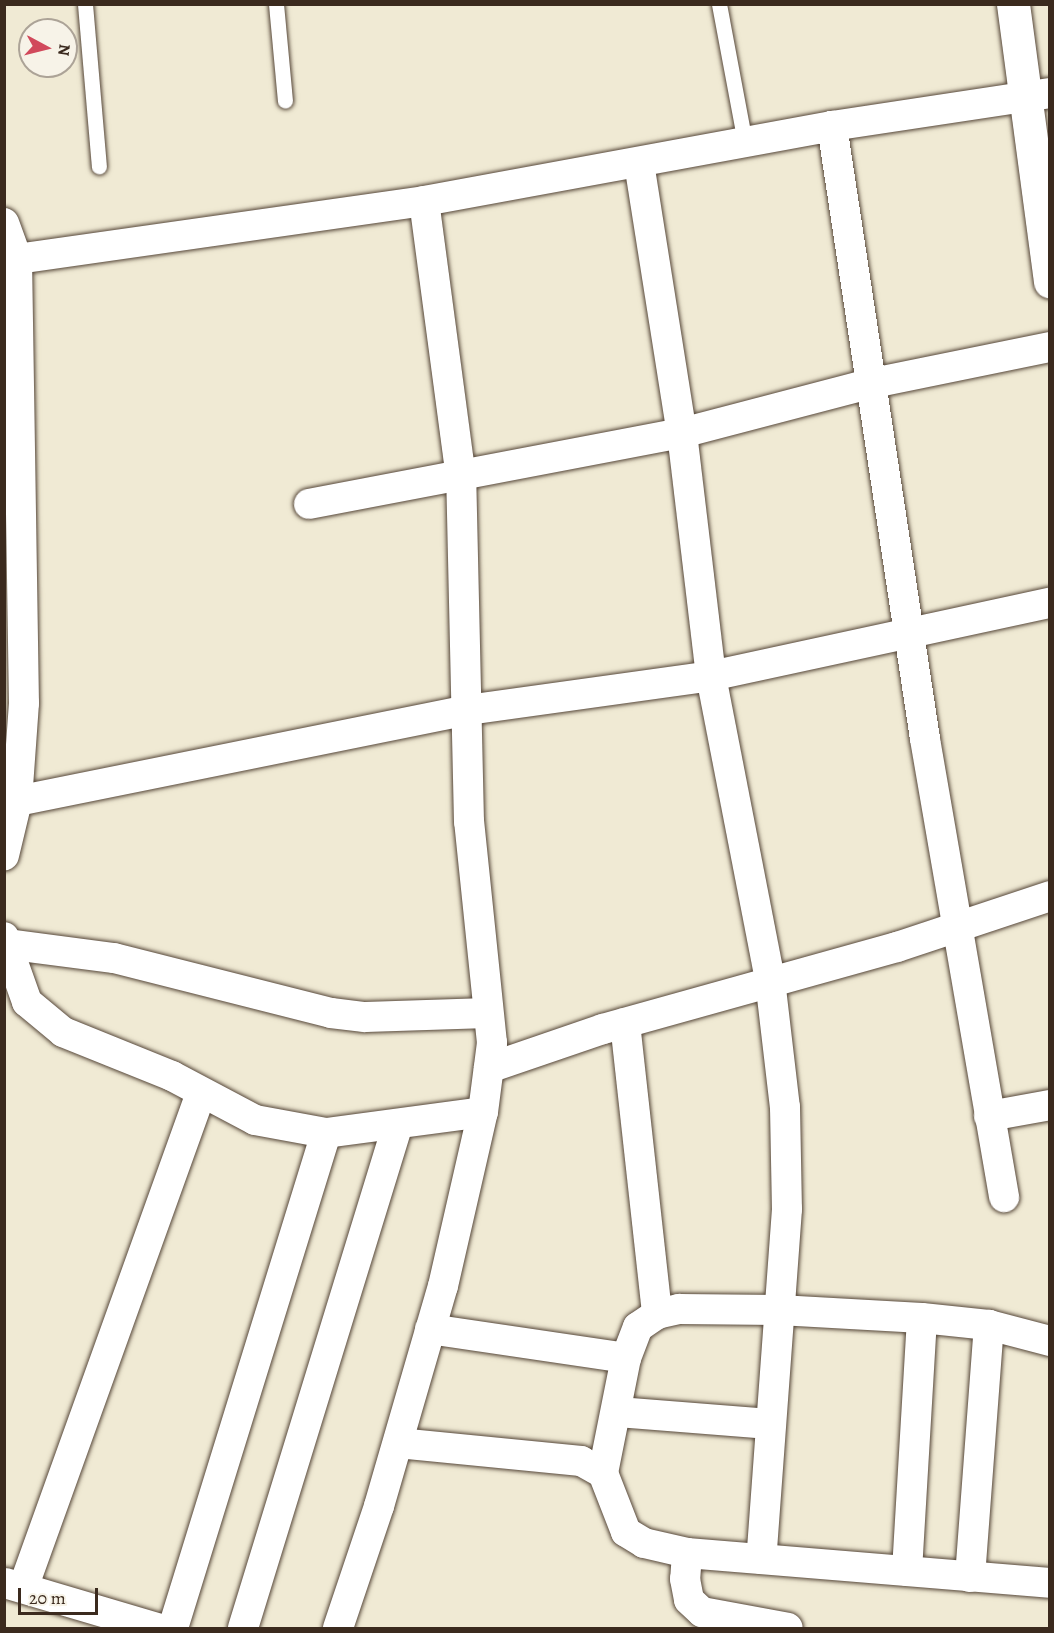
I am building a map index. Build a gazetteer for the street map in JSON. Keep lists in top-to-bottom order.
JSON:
{
  "scale_bar": "20 m",
  "north": "right"
}
